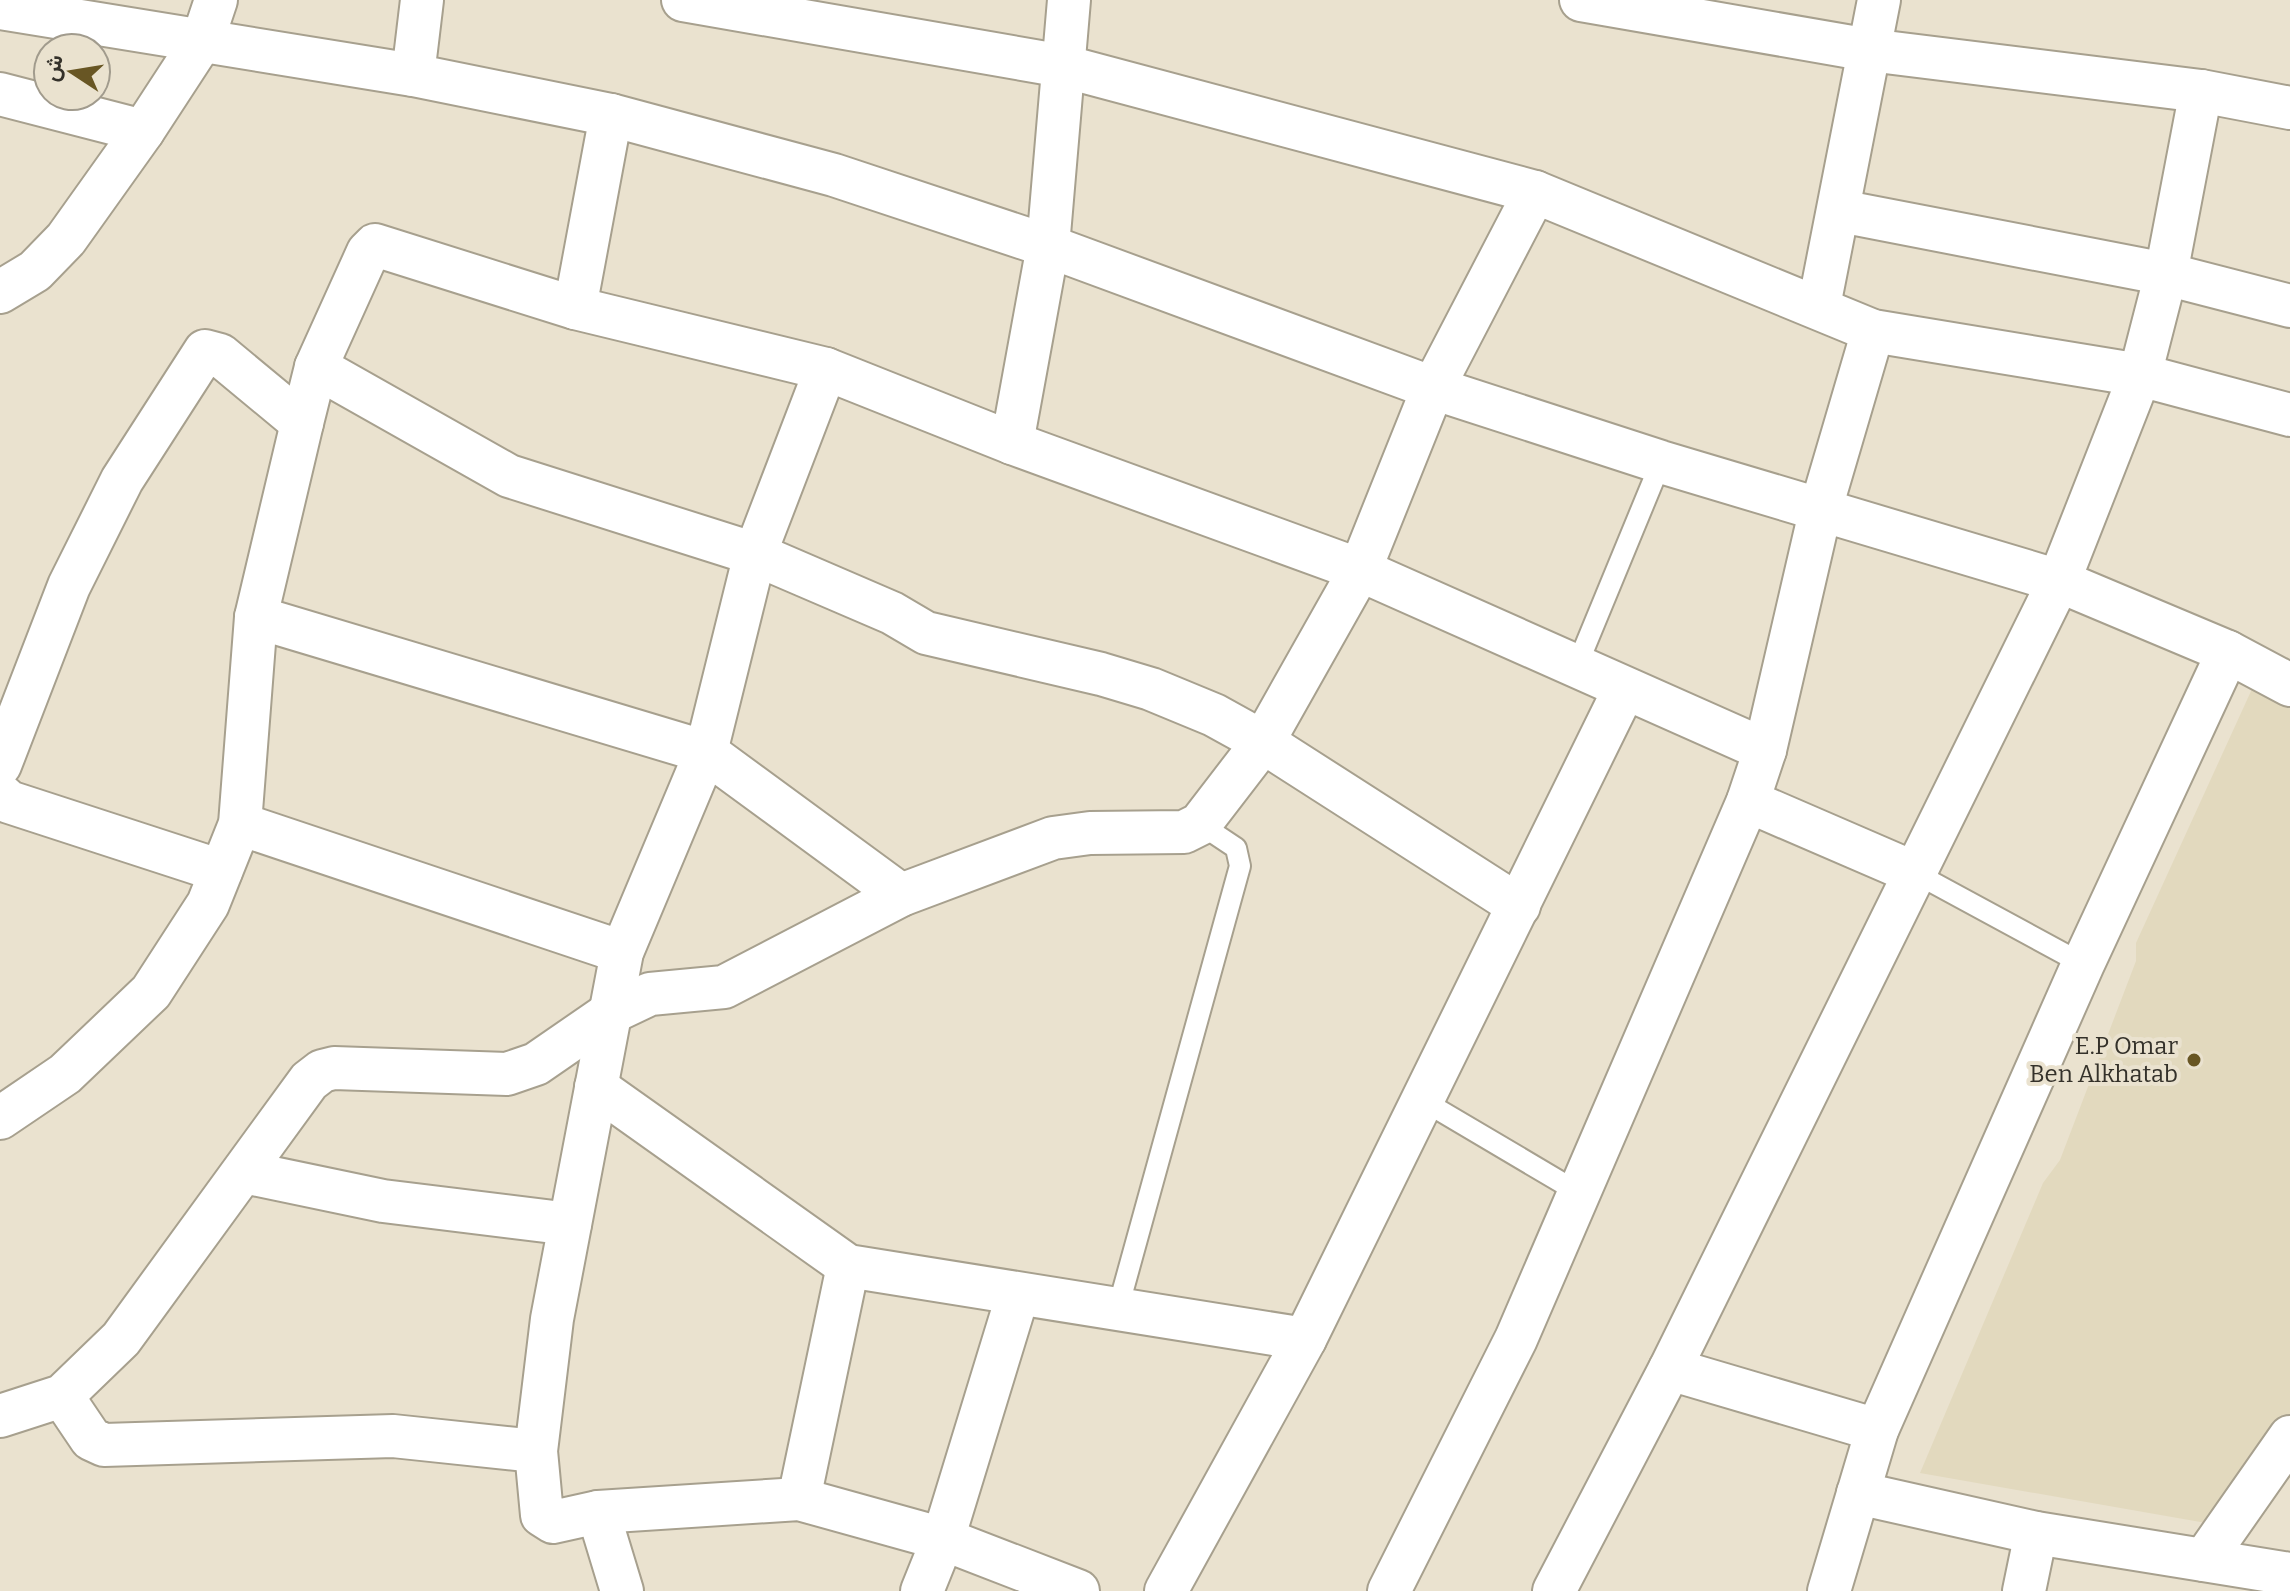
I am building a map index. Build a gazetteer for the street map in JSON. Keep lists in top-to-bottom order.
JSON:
{
  "places": ["E.P Omar Ben Alkhatab"],
  "north": "left"
}
